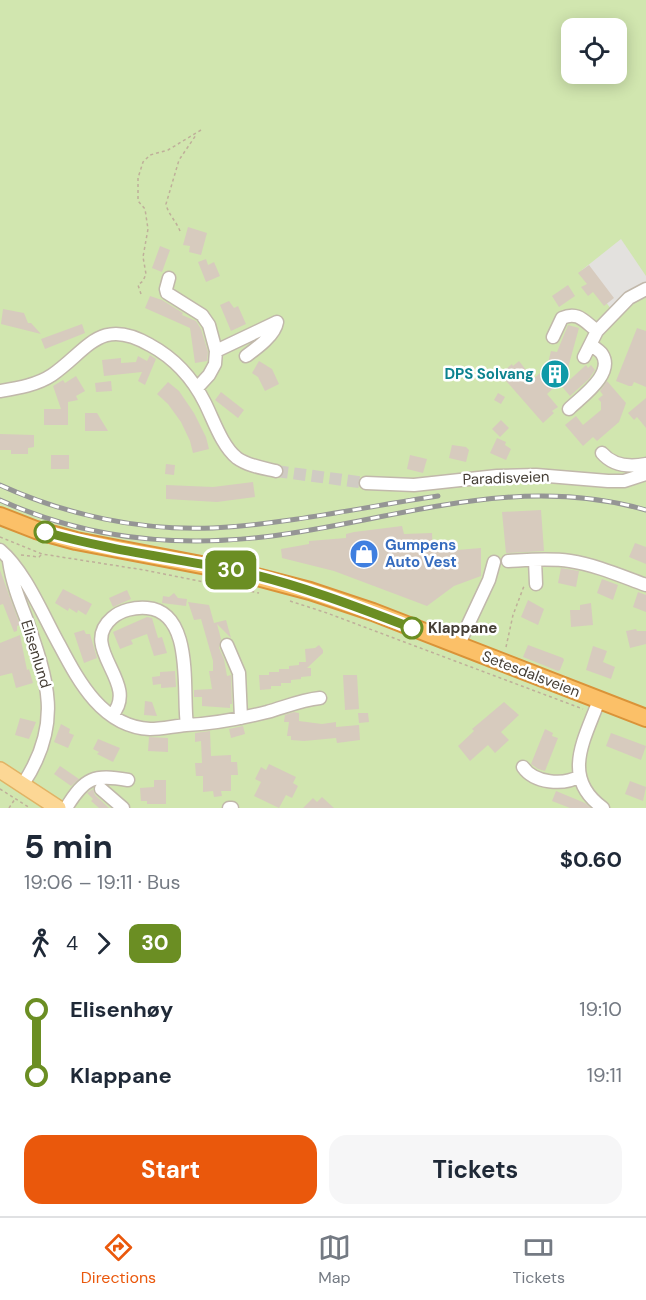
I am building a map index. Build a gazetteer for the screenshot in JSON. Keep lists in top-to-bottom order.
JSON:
{
  "streets": {
    "highway": ["Setesdalsveien"],
    "street": ["Paradisveien", "Elisenlund"]
  },
  "places": {
    "building": ["DPS Solvang"],
    "shop": ["Gumpens Auto Vest"],
    "other": ["Klappane"]
  },
  "lines": ["bus line 30"],
  "page": {
    "on_map": "30",
    "heading": ["5 min", "19:06 – 19:11 · Bus", "$0.60"],
    "legs": ["4", "30"],
    "list": [
      {
        "name": "Elisenhøy",
        "value": "19:10"
      },
      {
        "name": "Klappane",
        "value": "19:11"
      }
    ],
    "buttons": ["Start", "Tickets"],
    "tabs": ["Directions", "Map", "Tickets"]
  }
}
